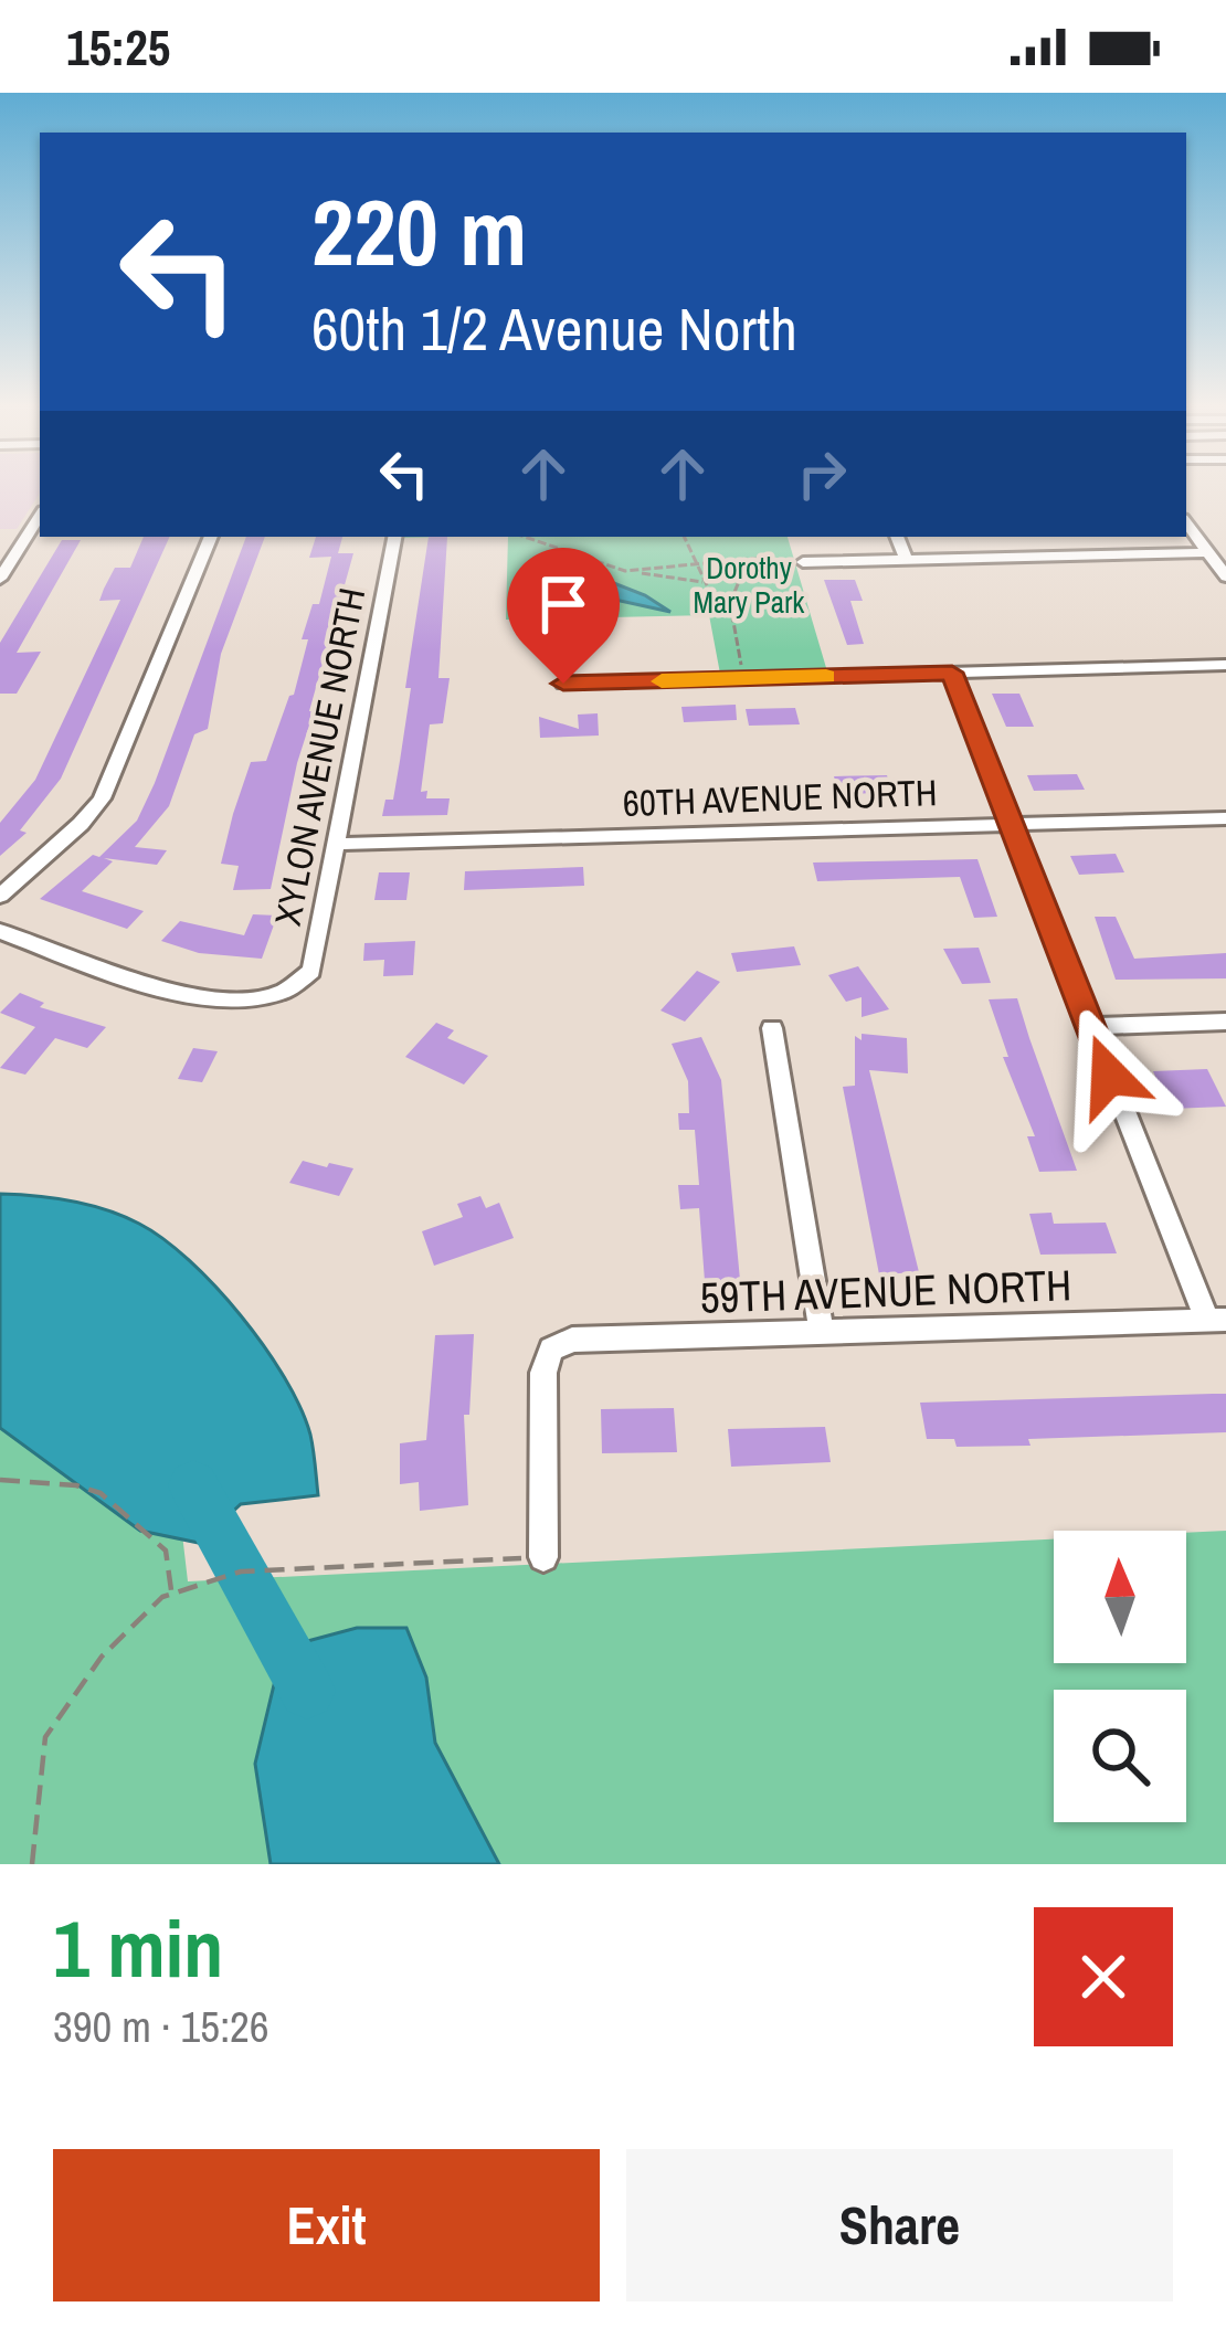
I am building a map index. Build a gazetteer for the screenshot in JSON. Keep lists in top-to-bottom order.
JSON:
{
  "streets": {
    "street": ["XYLON AVENUE NORTH", "60TH AVENUE NORTH", "59TH AVENUE NORTH"]
  },
  "crossings": [
    ["XYLON AVENUE NORTH", "60TH AVENUE NORTH"]
  ],
  "parks": ["Dorothy Mary Park"],
  "north": "top",
  "page": {
    "status": "15:25",
    "turn": ["220 m", "60th 1/2 Avenue North"],
    "heading": ["1 min", "390 m · 15:26"],
    "buttons": ["Exit", "Share"]
  }
}
